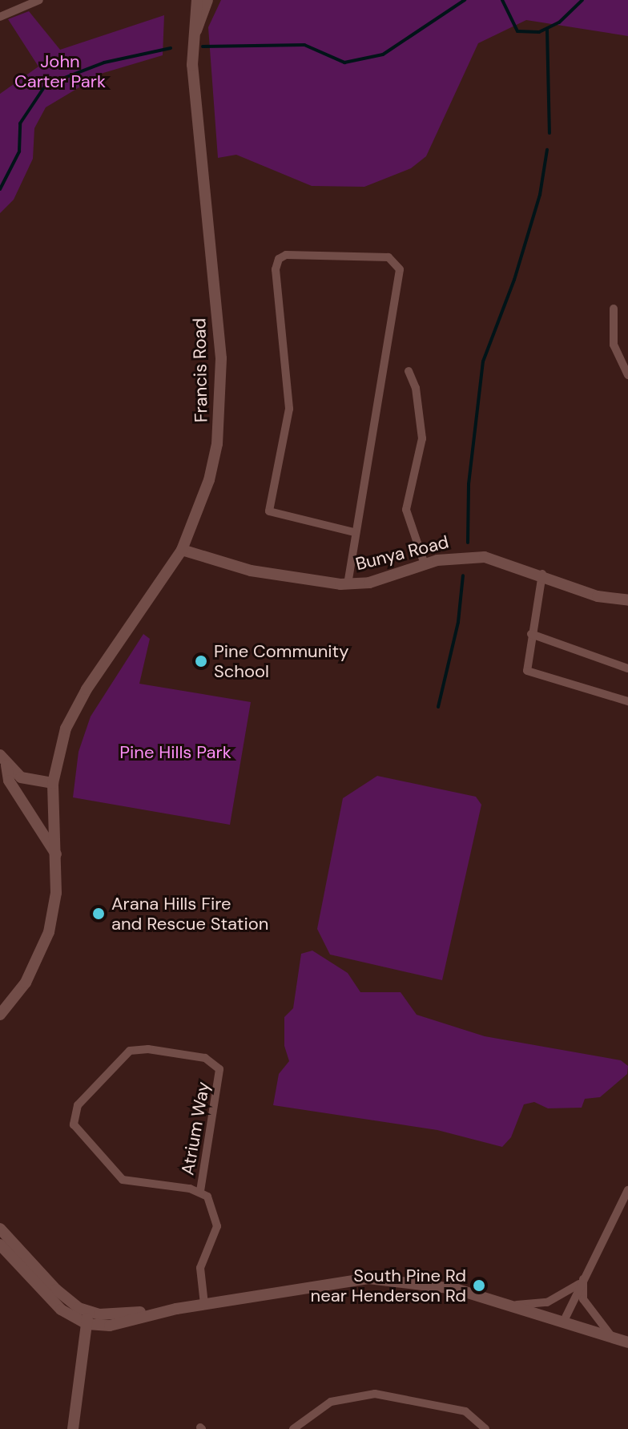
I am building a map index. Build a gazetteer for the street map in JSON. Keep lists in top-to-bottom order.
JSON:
{
  "streets": {
    "street": ["Francis Road", "Bunya Road", "Atrium Way"]
  },
  "crossings": [
    ["Francis Road", "Bunya Road"]
  ],
  "parks": ["John Carter Park", "Pine Hills Park"],
  "places": ["Pine Community School", "Arana Hills Fire and Rescue Station", "South Pine Rd near Henderson Rd"]
}
